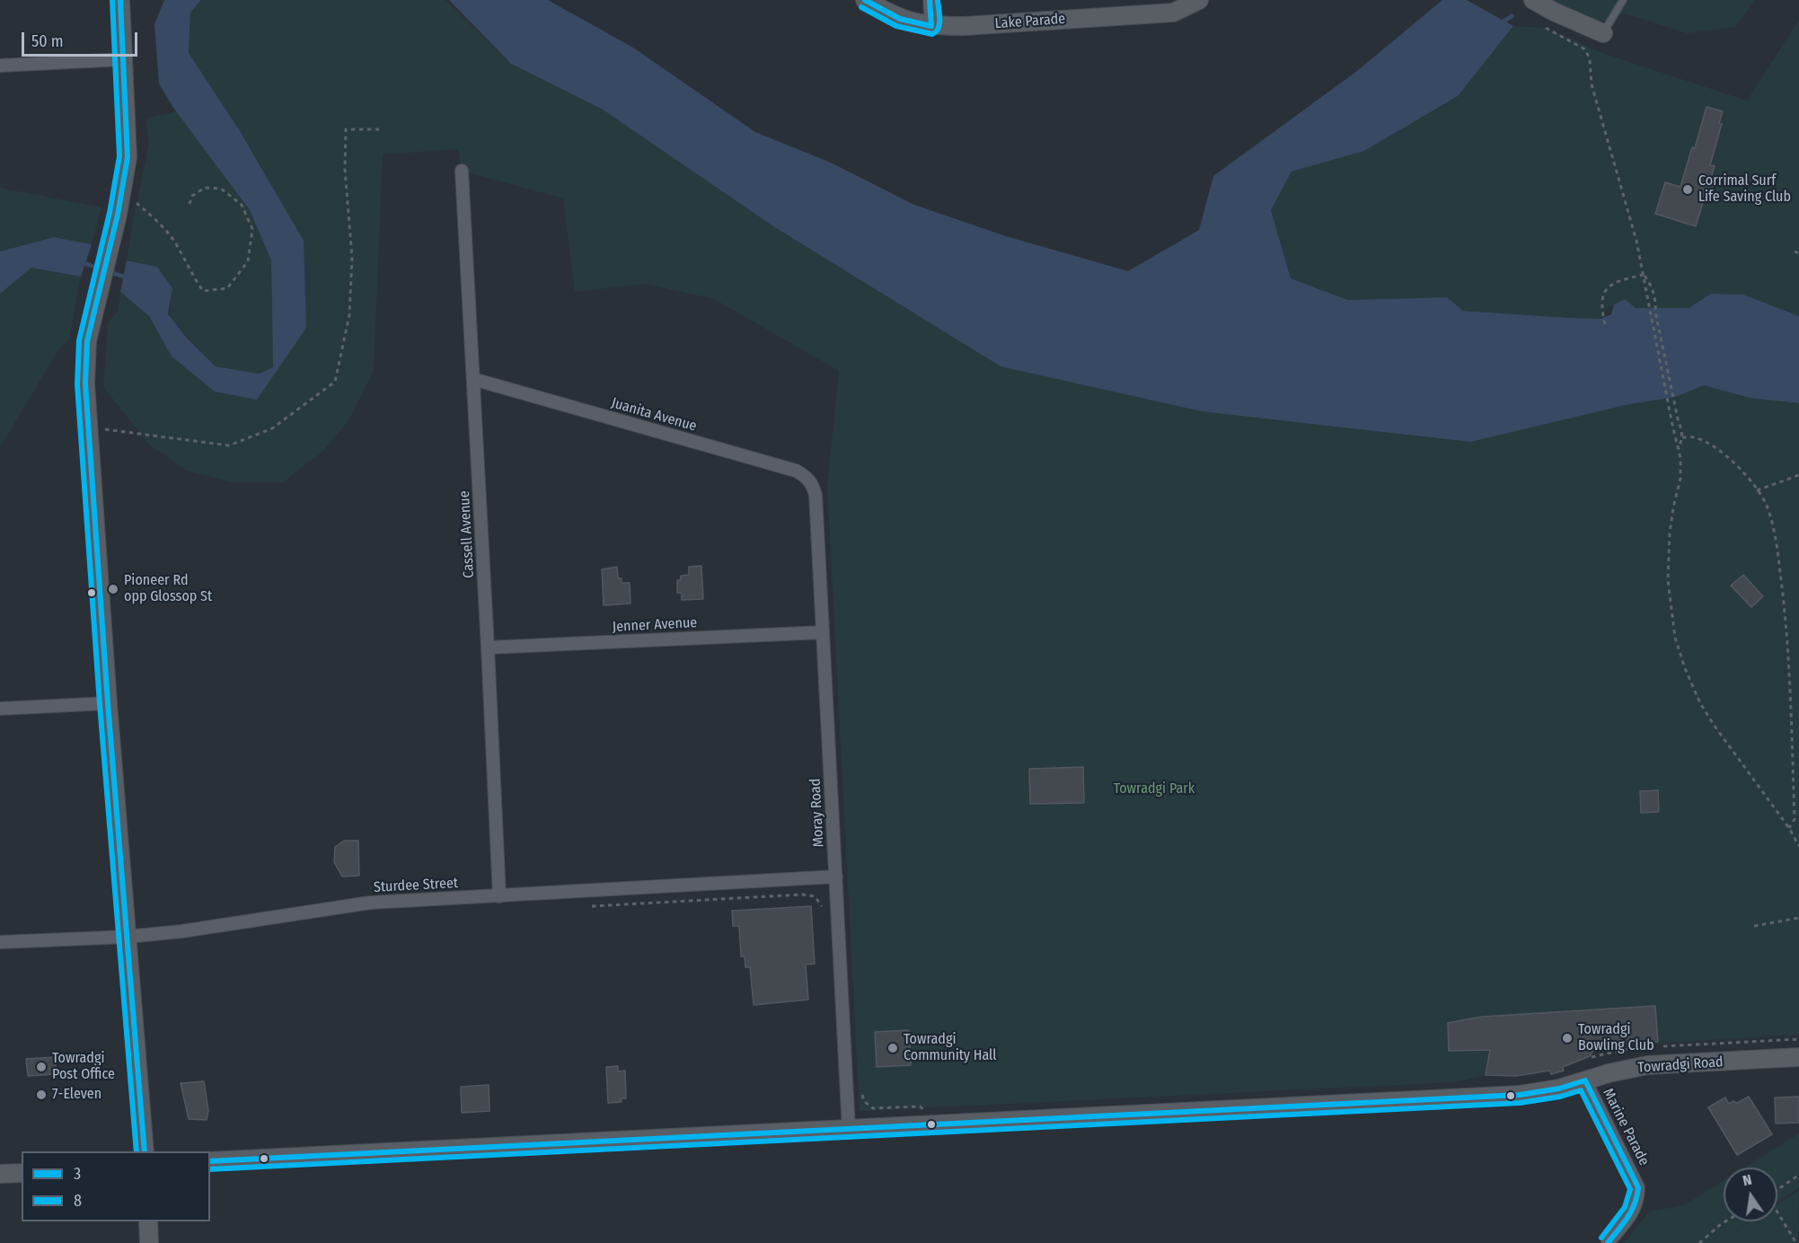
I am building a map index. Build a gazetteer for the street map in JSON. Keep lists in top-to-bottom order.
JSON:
{
  "streets": {
    "main road": ["Lake Parade", "Towradgi Road"],
    "street": [
      "Juanita Avenue",
      "Cassell Avenue",
      "Jenner Avenue",
      "Moray Road",
      "Sturdee Street",
      "Marine Parade"
    ]
  },
  "crossings": [
    ["Juanita Avenue", "Cassell Avenue"],
    ["Juanita Avenue", "Moray Road"],
    ["Cassell Avenue", "Jenner Avenue"],
    ["Cassell Avenue", "Sturdee Street"],
    ["Jenner Avenue", "Moray Road"],
    ["Moray Road", "Sturdee Street"],
    ["Moray Road", "Towradgi Road"],
    ["Towradgi Road", "Marine Parade"]
  ],
  "parks": ["Towradgi Park"],
  "places": [
    "Corrimal Surf Life Saving Club",
    "Pioneer Rd opp Glossop St",
    "Towradgi Bowling Club",
    "Towradgi Community Hall",
    "Towradgi Post Office",
    "7-Eleven"
  ],
  "lines": ["transit line 3", "transit line 8"],
  "legend": ["3", "8"],
  "scale_bar": "50 m",
  "north": "top"
}
